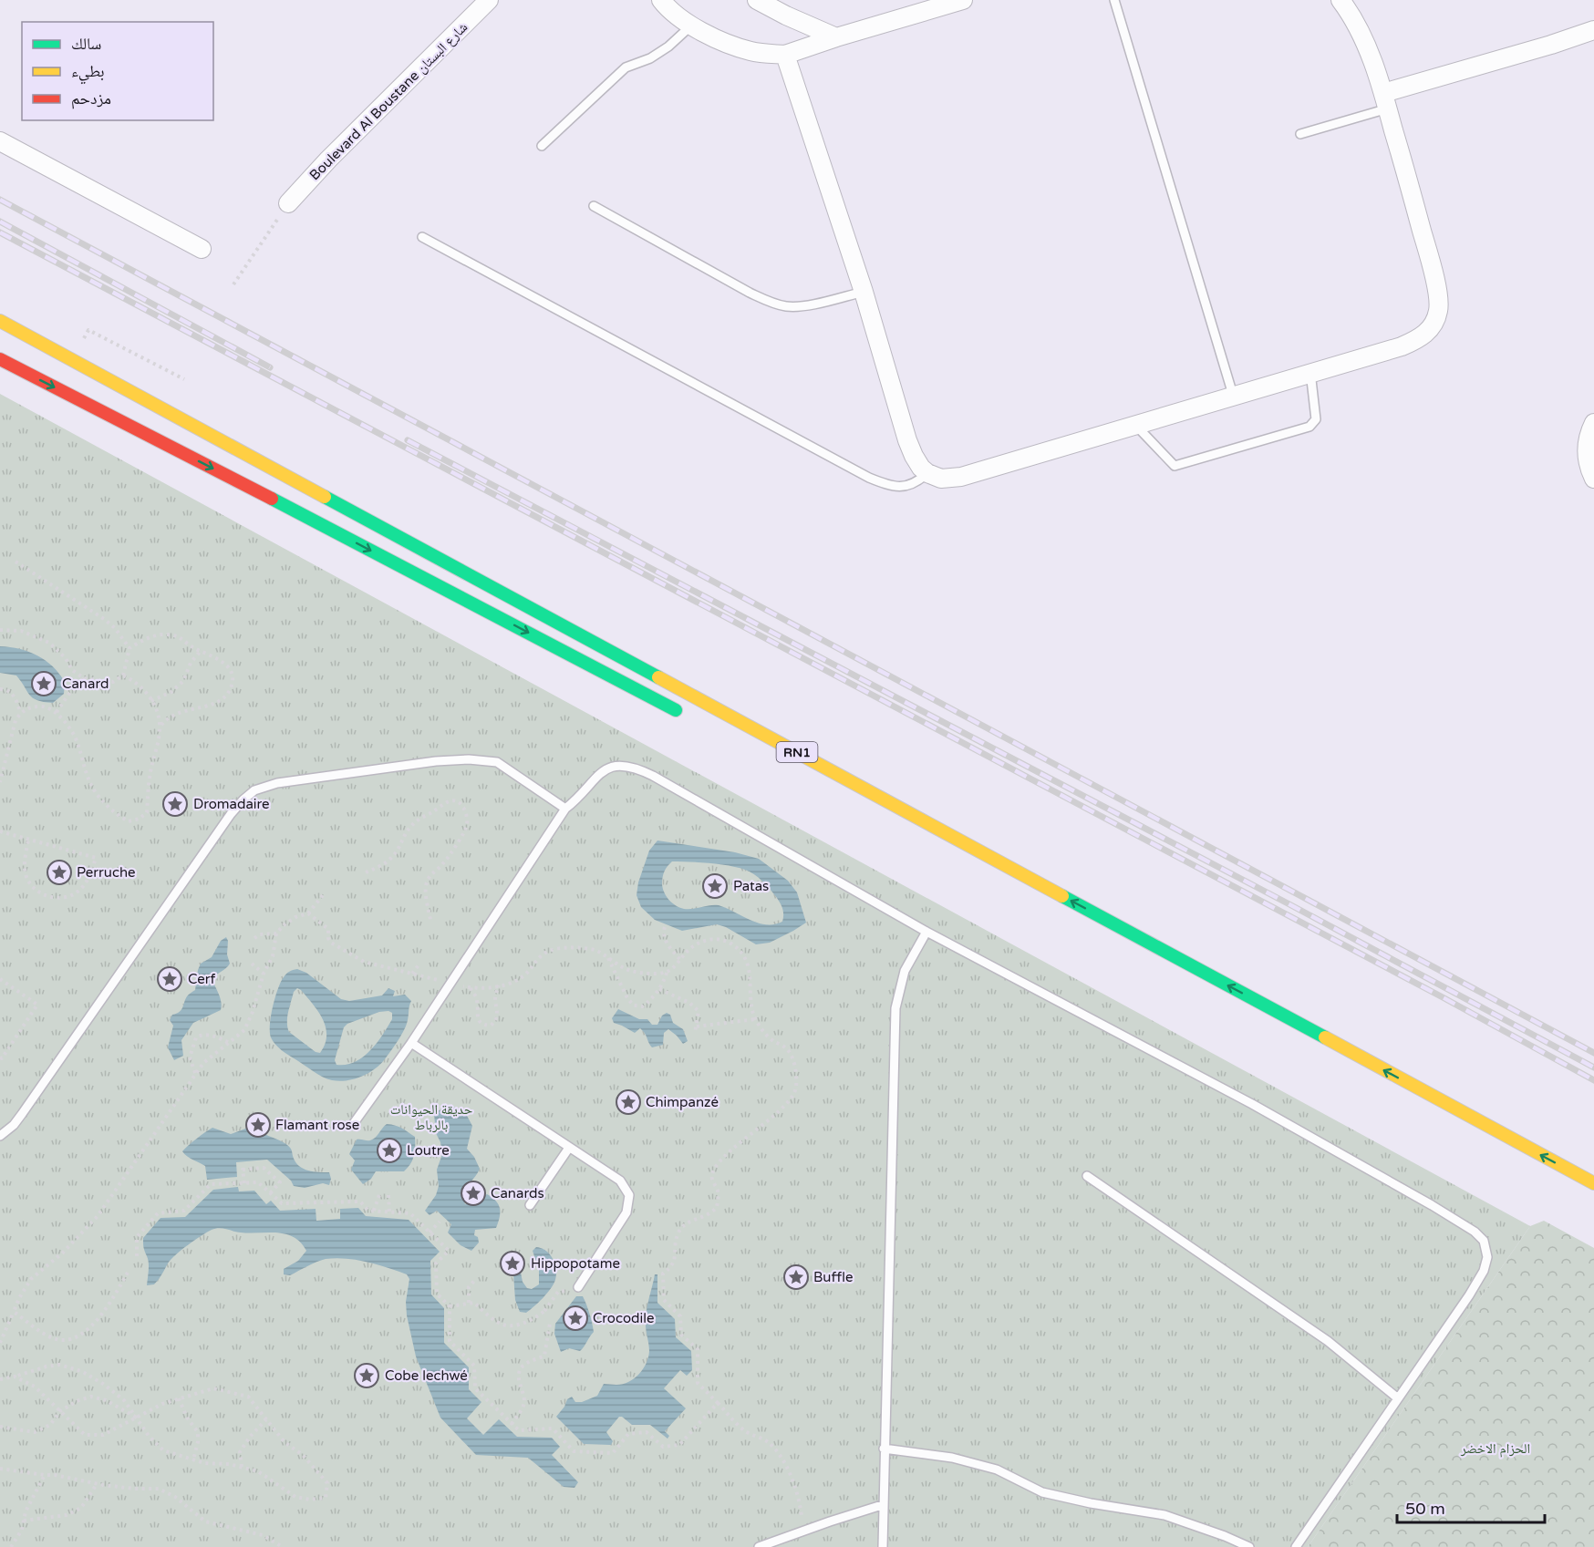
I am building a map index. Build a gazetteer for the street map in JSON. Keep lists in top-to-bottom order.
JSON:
{
  "streets": {
    "highway": ["RN1"],
    "street": ["Boulevard Al Boustane شارع البستان"]
  },
  "parks": ["حديقة الحيوانات بالرباط", "الحزام الاخضر"],
  "places": {
    "place": [
      "Canard",
      "Dromadaire",
      "Perruche",
      "Patas",
      "Cerf",
      "Chimpanzé",
      "Flamant rose",
      "Loutre",
      "Canards",
      "Hippopotame",
      "Buffle",
      "Crocodile",
      "Cobe lechwé"
    ]
  },
  "legend": ["سالك", "بطيء", "مزدحم"],
  "scale_bar": "50 m"
}
